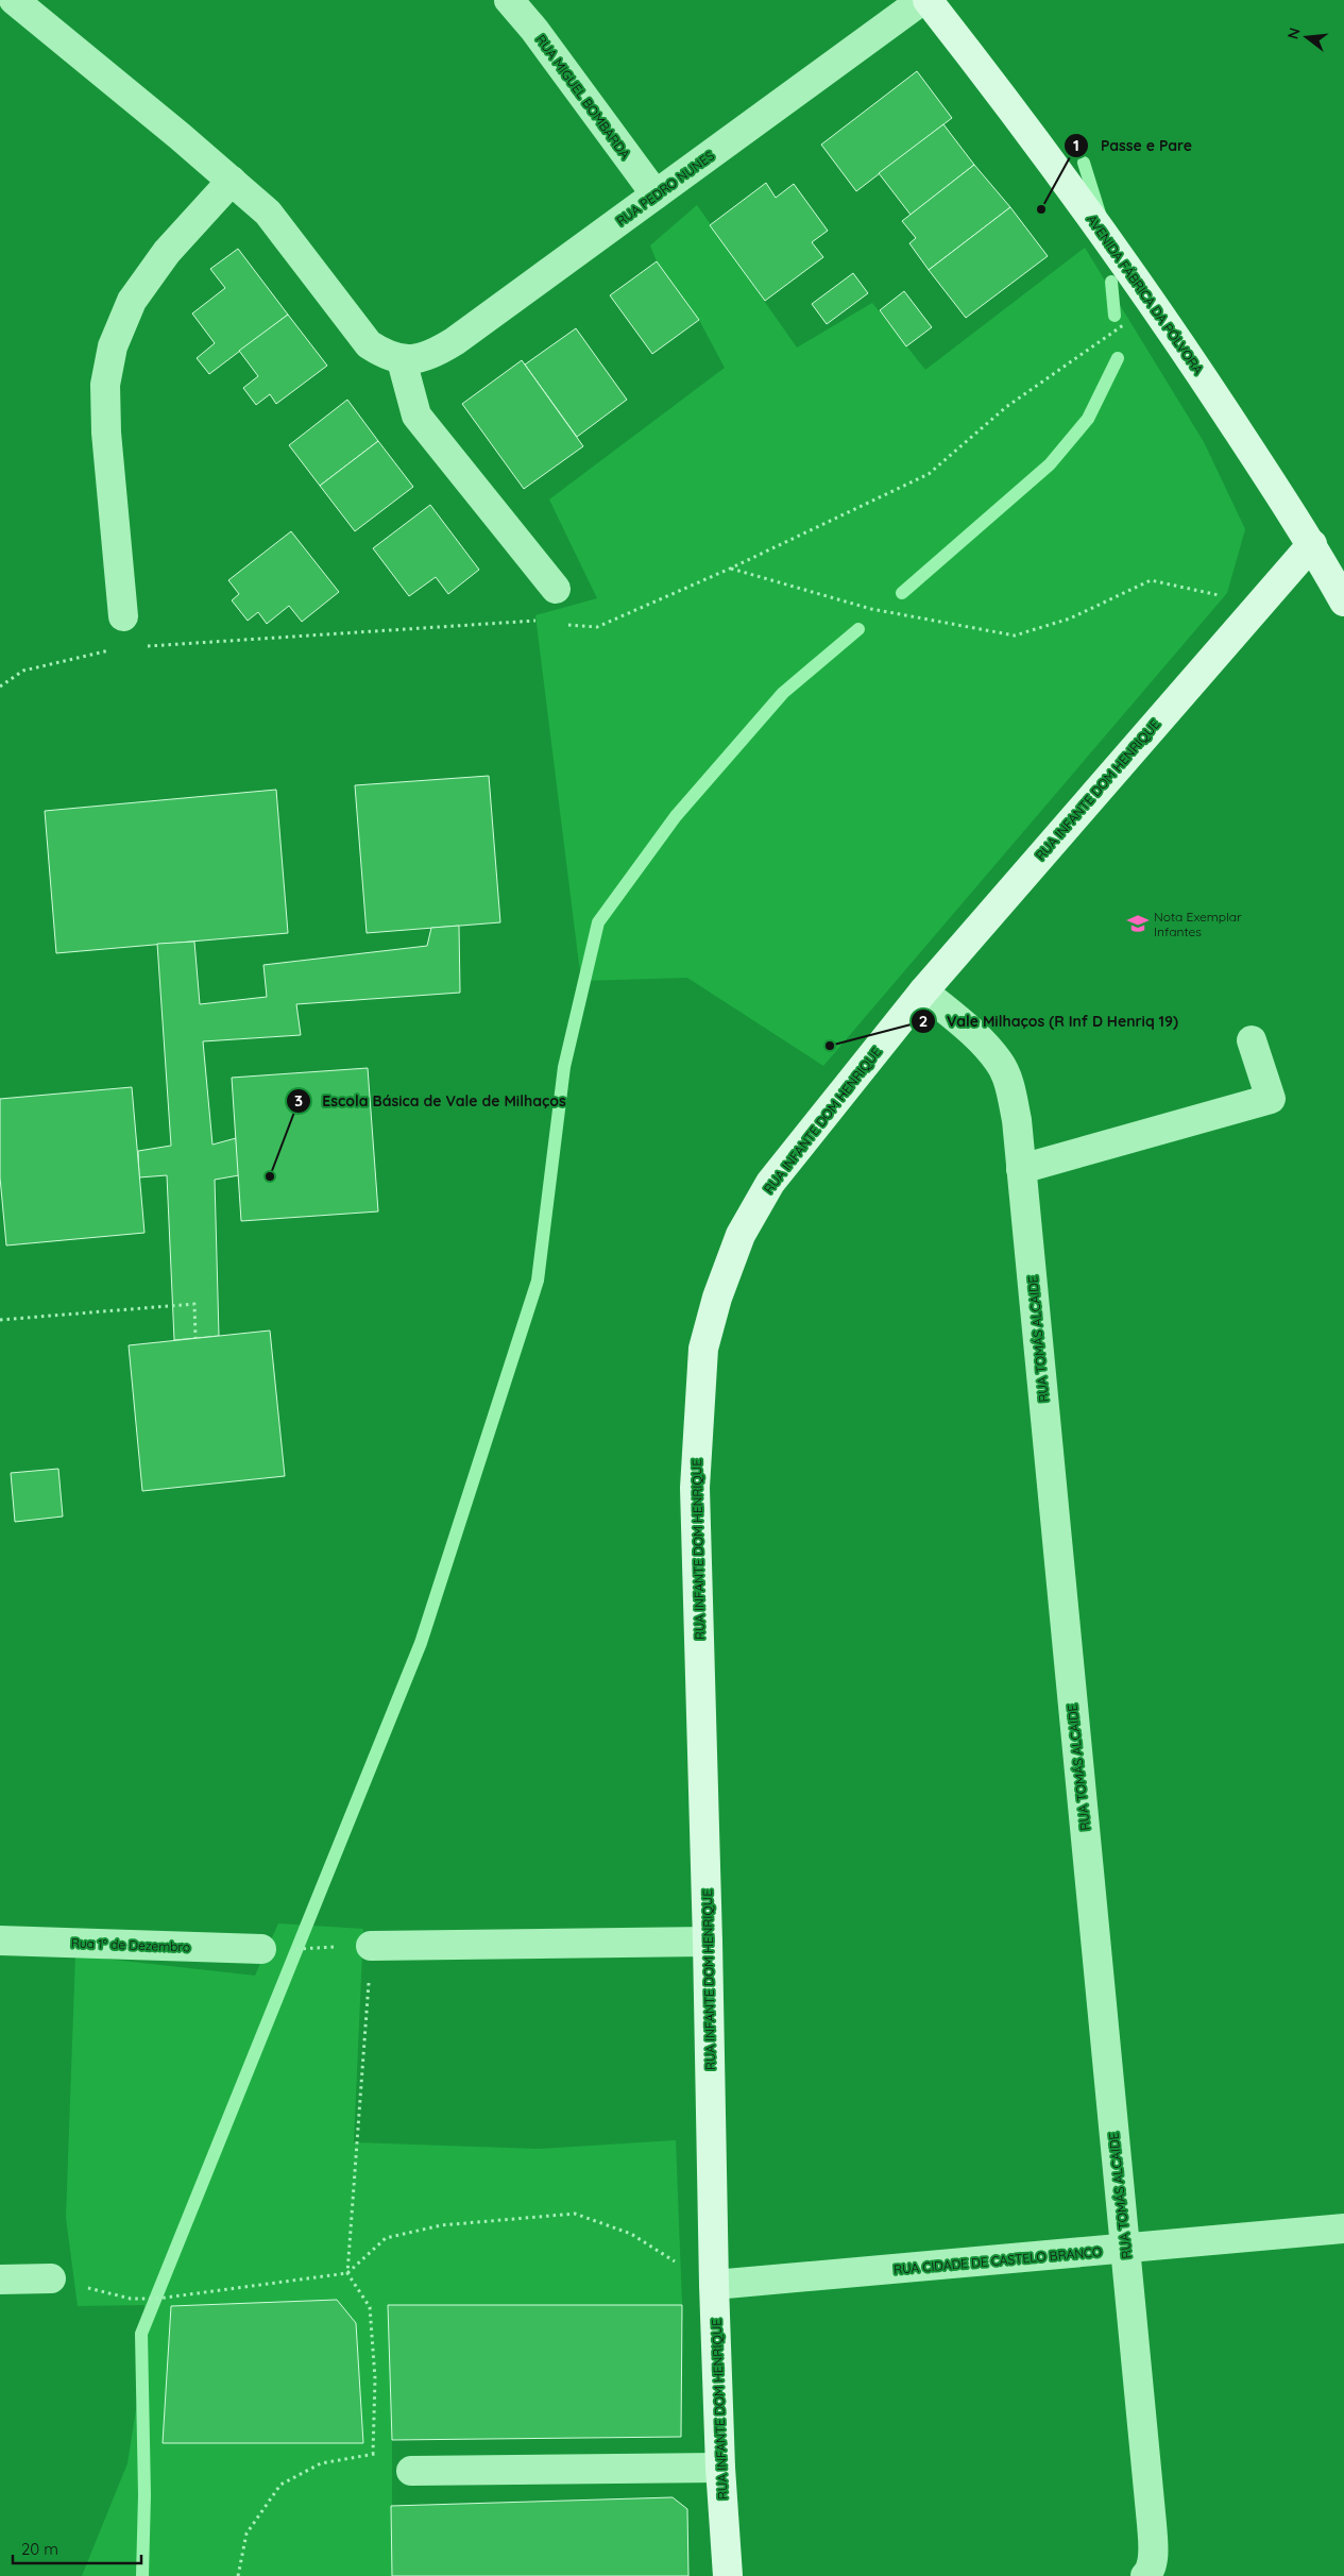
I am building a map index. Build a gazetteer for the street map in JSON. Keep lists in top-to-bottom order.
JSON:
{
  "streets": {
    "street": [
      "RUA MIGUEL BOMBARDA",
      "RUA PEDRO NUNES",
      "AVENIDA FÁBRICA DA PÓLVORA",
      "RUA INFANTE DOM HENRIQUE",
      "RUA TOMÁS ALCAIDE",
      "Rua 1º de Dezembro",
      "RUA CIDADE DE CASTELO BRANCO"
    ]
  },
  "crossings": [
    ["RUA MIGUEL BOMBARDA", "RUA PEDRO NUNES"],
    ["AVENIDA FÁBRICA DA PÓLVORA", "RUA INFANTE DOM HENRIQUE"],
    ["RUA INFANTE DOM HENRIQUE", "RUA TOMÁS ALCAIDE"],
    ["RUA INFANTE DOM HENRIQUE", "RUA CIDADE DE CASTELO BRANCO"],
    ["RUA TOMÁS ALCAIDE", "RUA CIDADE DE CASTELO BRANCO"]
  ],
  "places": {
    "other": ["Passe e Pare", "Vale Milhaços (R Inf D Henriq 19)", "Escola Básica de Vale de Milhaços"],
    "school or university": ["Nota Exemplar Infantes"]
  },
  "scale_bar": "20 m",
  "north": "left"
}
